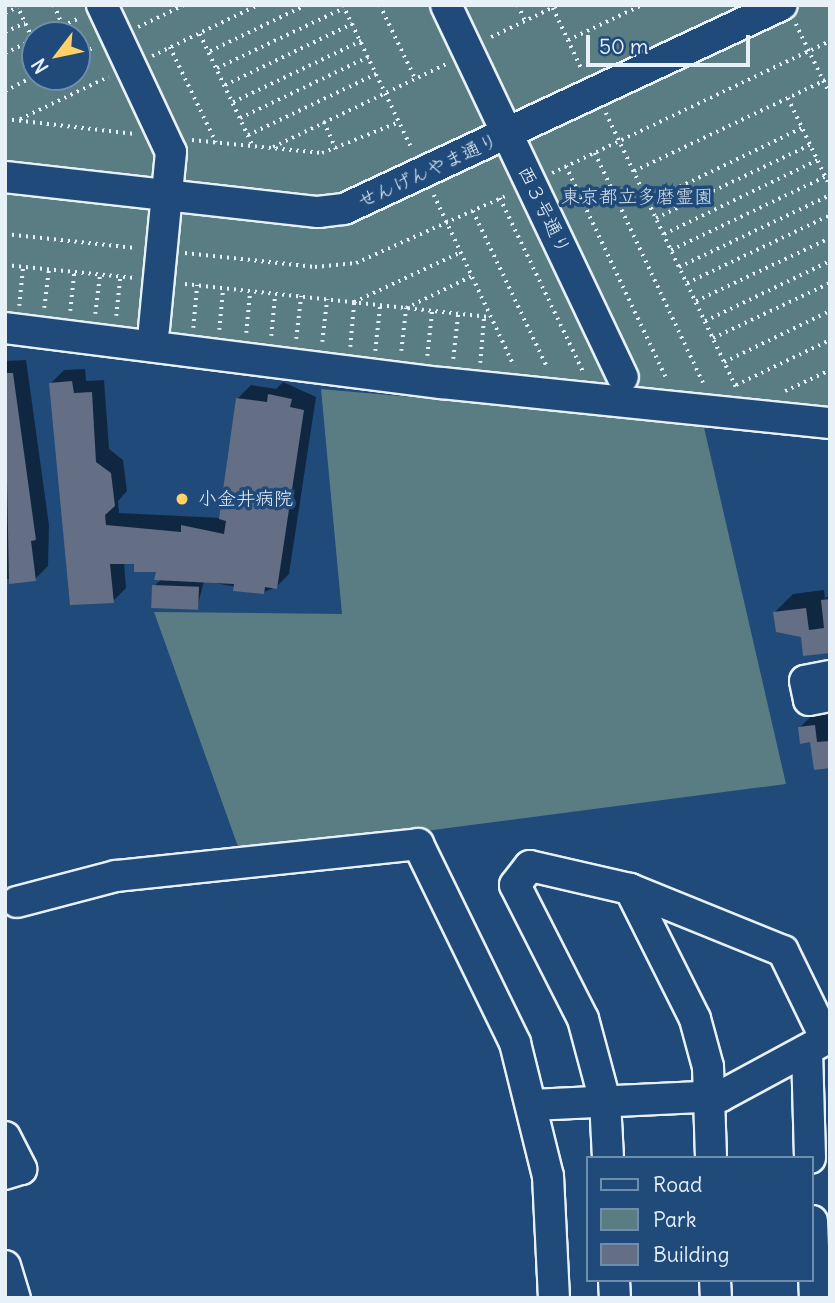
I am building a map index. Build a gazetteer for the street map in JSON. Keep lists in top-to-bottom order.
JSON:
{
  "streets": {
    "street": ["せんげんやま通り", "西３号通り"]
  },
  "crossings": [
    ["せんげんやま通り", "西３号通り"]
  ],
  "parks": ["東京都立多磨霊園"],
  "places": ["小金井病院"],
  "legend": ["Road", "Park", "Building"],
  "scale_bar": "50 m",
  "north": "bottom left"
}
